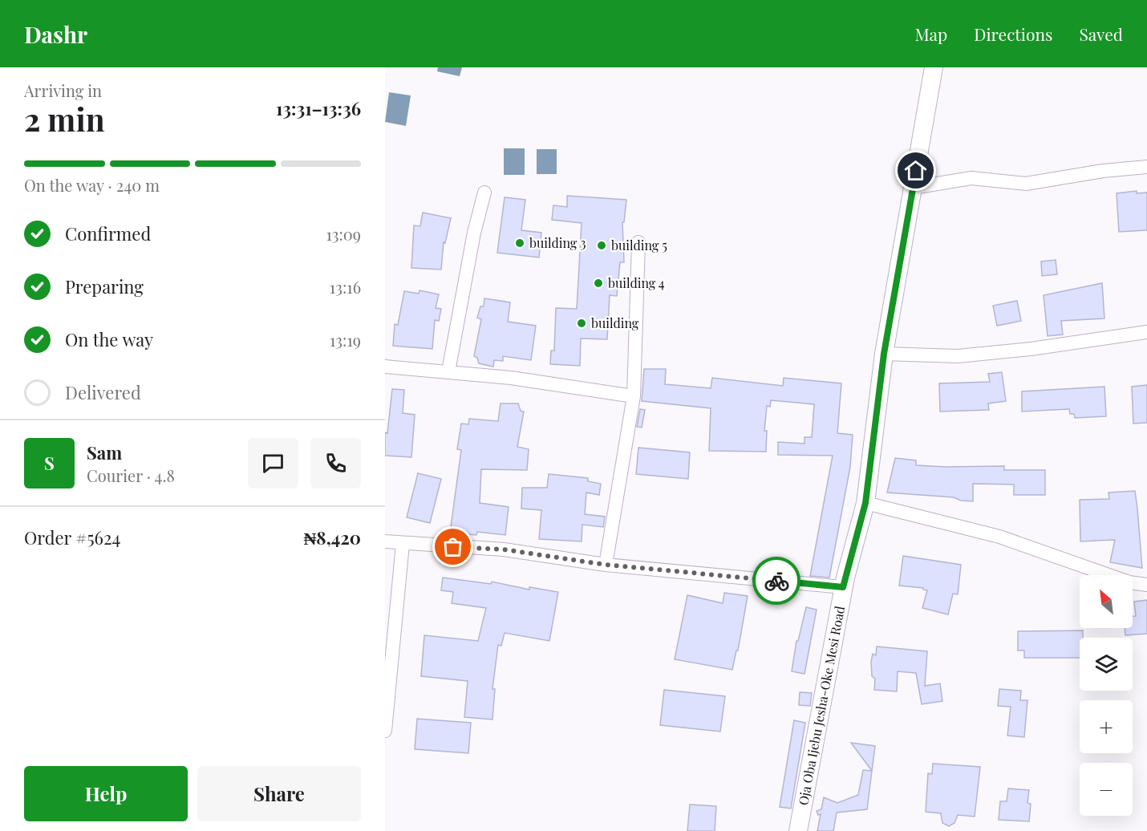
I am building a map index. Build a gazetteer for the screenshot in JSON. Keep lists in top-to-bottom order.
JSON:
{
  "streets": {
    "main road": ["Oja Oba Ijebu Jesha-Oke Mesi Road"]
  },
  "places": [
    "building 3",
    "building 5",
    "building 4",
    "building"
  ],
  "north": "top left",
  "page": {
    "header": "Dashr",
    "nav": ["Map", "Directions", "Saved"],
    "heading": ["2 min", "Arriving in", "13:31–13:36"],
    "panel": [
      "Sam",
      "Courier · 4.8",
      "Order #5624",
      "₦8,420"
    ],
    "bar": "On the way · 240 m",
    "list": [
      ["Confirmed", "13:09"],
      ["Preparing", "13:16"],
      ["On the way", "13:19"],
      "Delivered"
    ],
    "round": "S",
    "map_buttons": ["+", "−"],
    "buttons": ["Help", "Share"]
  }
}
